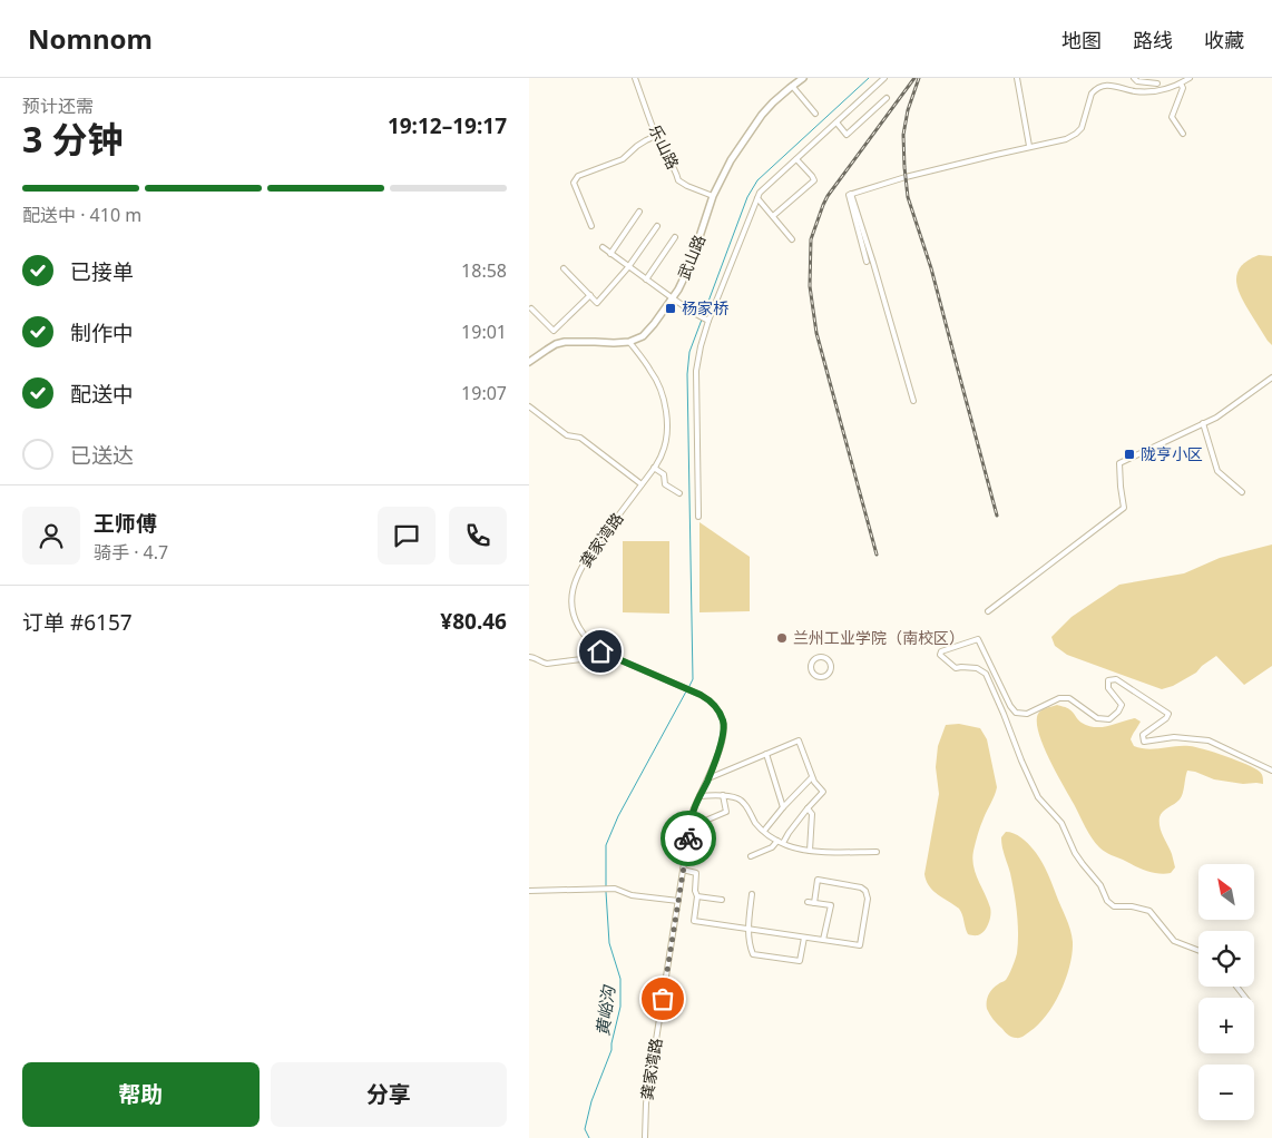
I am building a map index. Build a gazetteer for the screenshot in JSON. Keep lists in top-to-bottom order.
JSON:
{
  "streets": {
    "main road": ["武山路"],
    "street": ["乐山路", "龚家湾路"]
  },
  "crossings": [
    ["乐山路", "武山路"],
    ["武山路", "龚家湾路"]
  ],
  "water": ["黄峪沟"],
  "places": {
    "transit": ["杨家桥", "陇亨小区"],
    "other": ["兰州工业学院（南校区）"]
  },
  "north": "top left",
  "page": {
    "header": "Nomnom",
    "nav": ["地图", "路线", "收藏"],
    "heading": ["3 分钟", "预计还需", "19:12–19:17"],
    "panel": [
      "王师傅",
      "骑手 · 4.7",
      "订单 #6157",
      "¥80.46"
    ],
    "bar": "配送中 · 410 m",
    "list": [
      ["已接单", "18:58"],
      ["制作中", "19:01"],
      ["配送中", "19:07"],
      "已送达"
    ],
    "map_buttons": ["+", "−"],
    "buttons": ["帮助", "分享"]
  }
}
